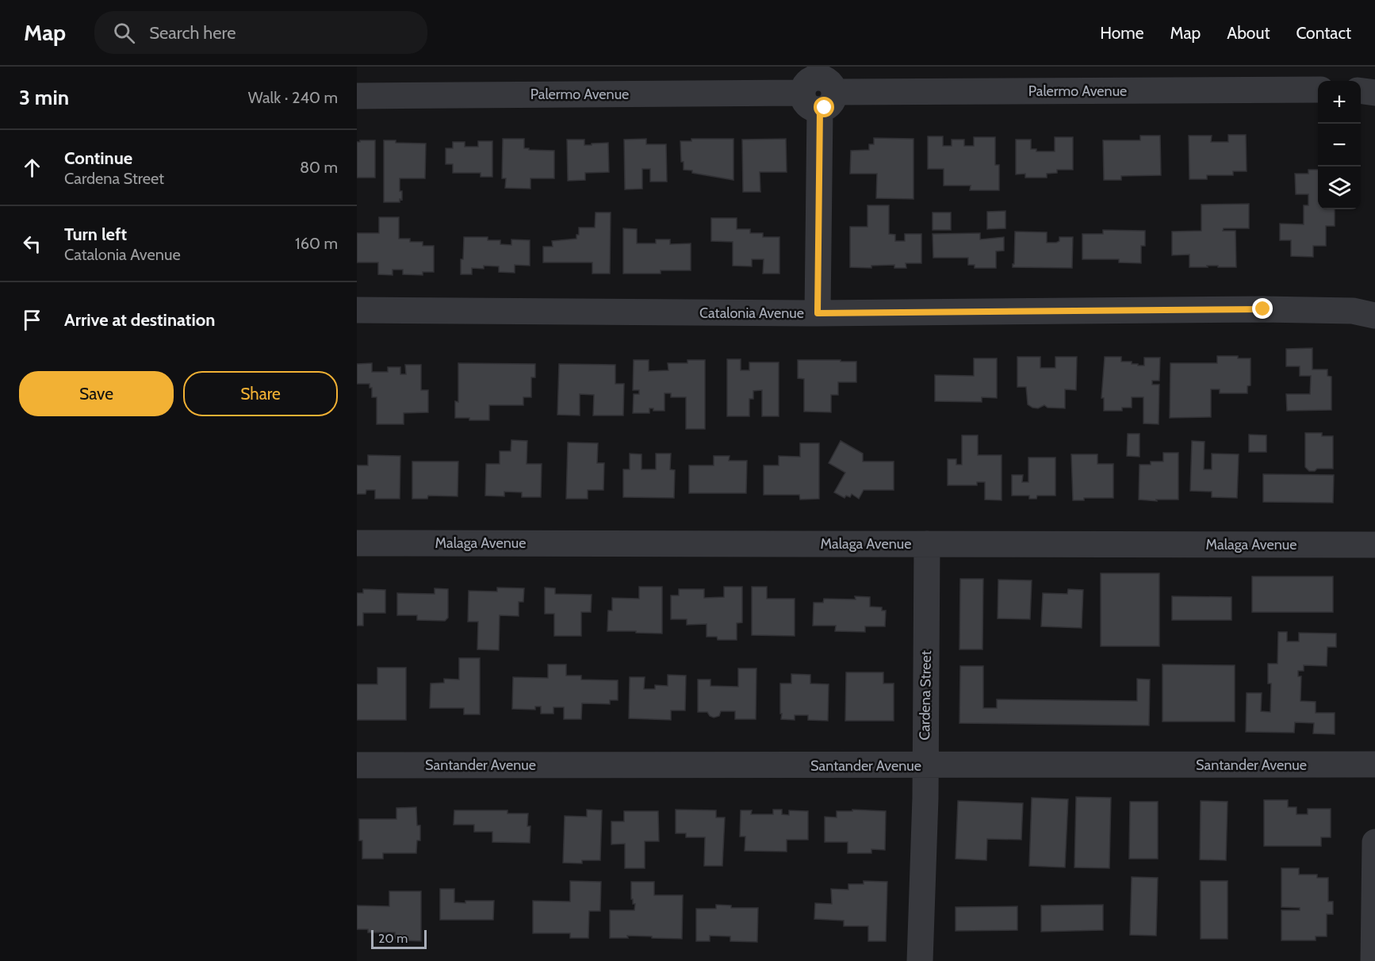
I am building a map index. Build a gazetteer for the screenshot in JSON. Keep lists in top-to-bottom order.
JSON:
{
  "streets": {
    "street": [
      "Palermo Avenue",
      "Catalonia Avenue",
      "Malaga Avenue",
      "Cardena Street",
      "Santander Avenue"
    ]
  },
  "crossings": [
    ["Malaga Avenue", "Cardena Street"],
    ["Cardena Street", "Santander Avenue"]
  ],
  "scale_bar": "20 m",
  "page": {
    "header": "Map",
    "search": "Search here",
    "nav": [
      "Home",
      "Map",
      "About",
      "Contact"
    ],
    "heading": ["3 min", "Walk · 240 m"],
    "map_buttons": ["+", "−"],
    "list": [
      ["Continue", "Cardena Street", "80 m"],
      ["Turn left", "Catalonia Avenue", "160 m"],
      "Arrive at destination"
    ],
    "buttons": ["Save", "Share"],
    "scale": "20 m"
  }
}
